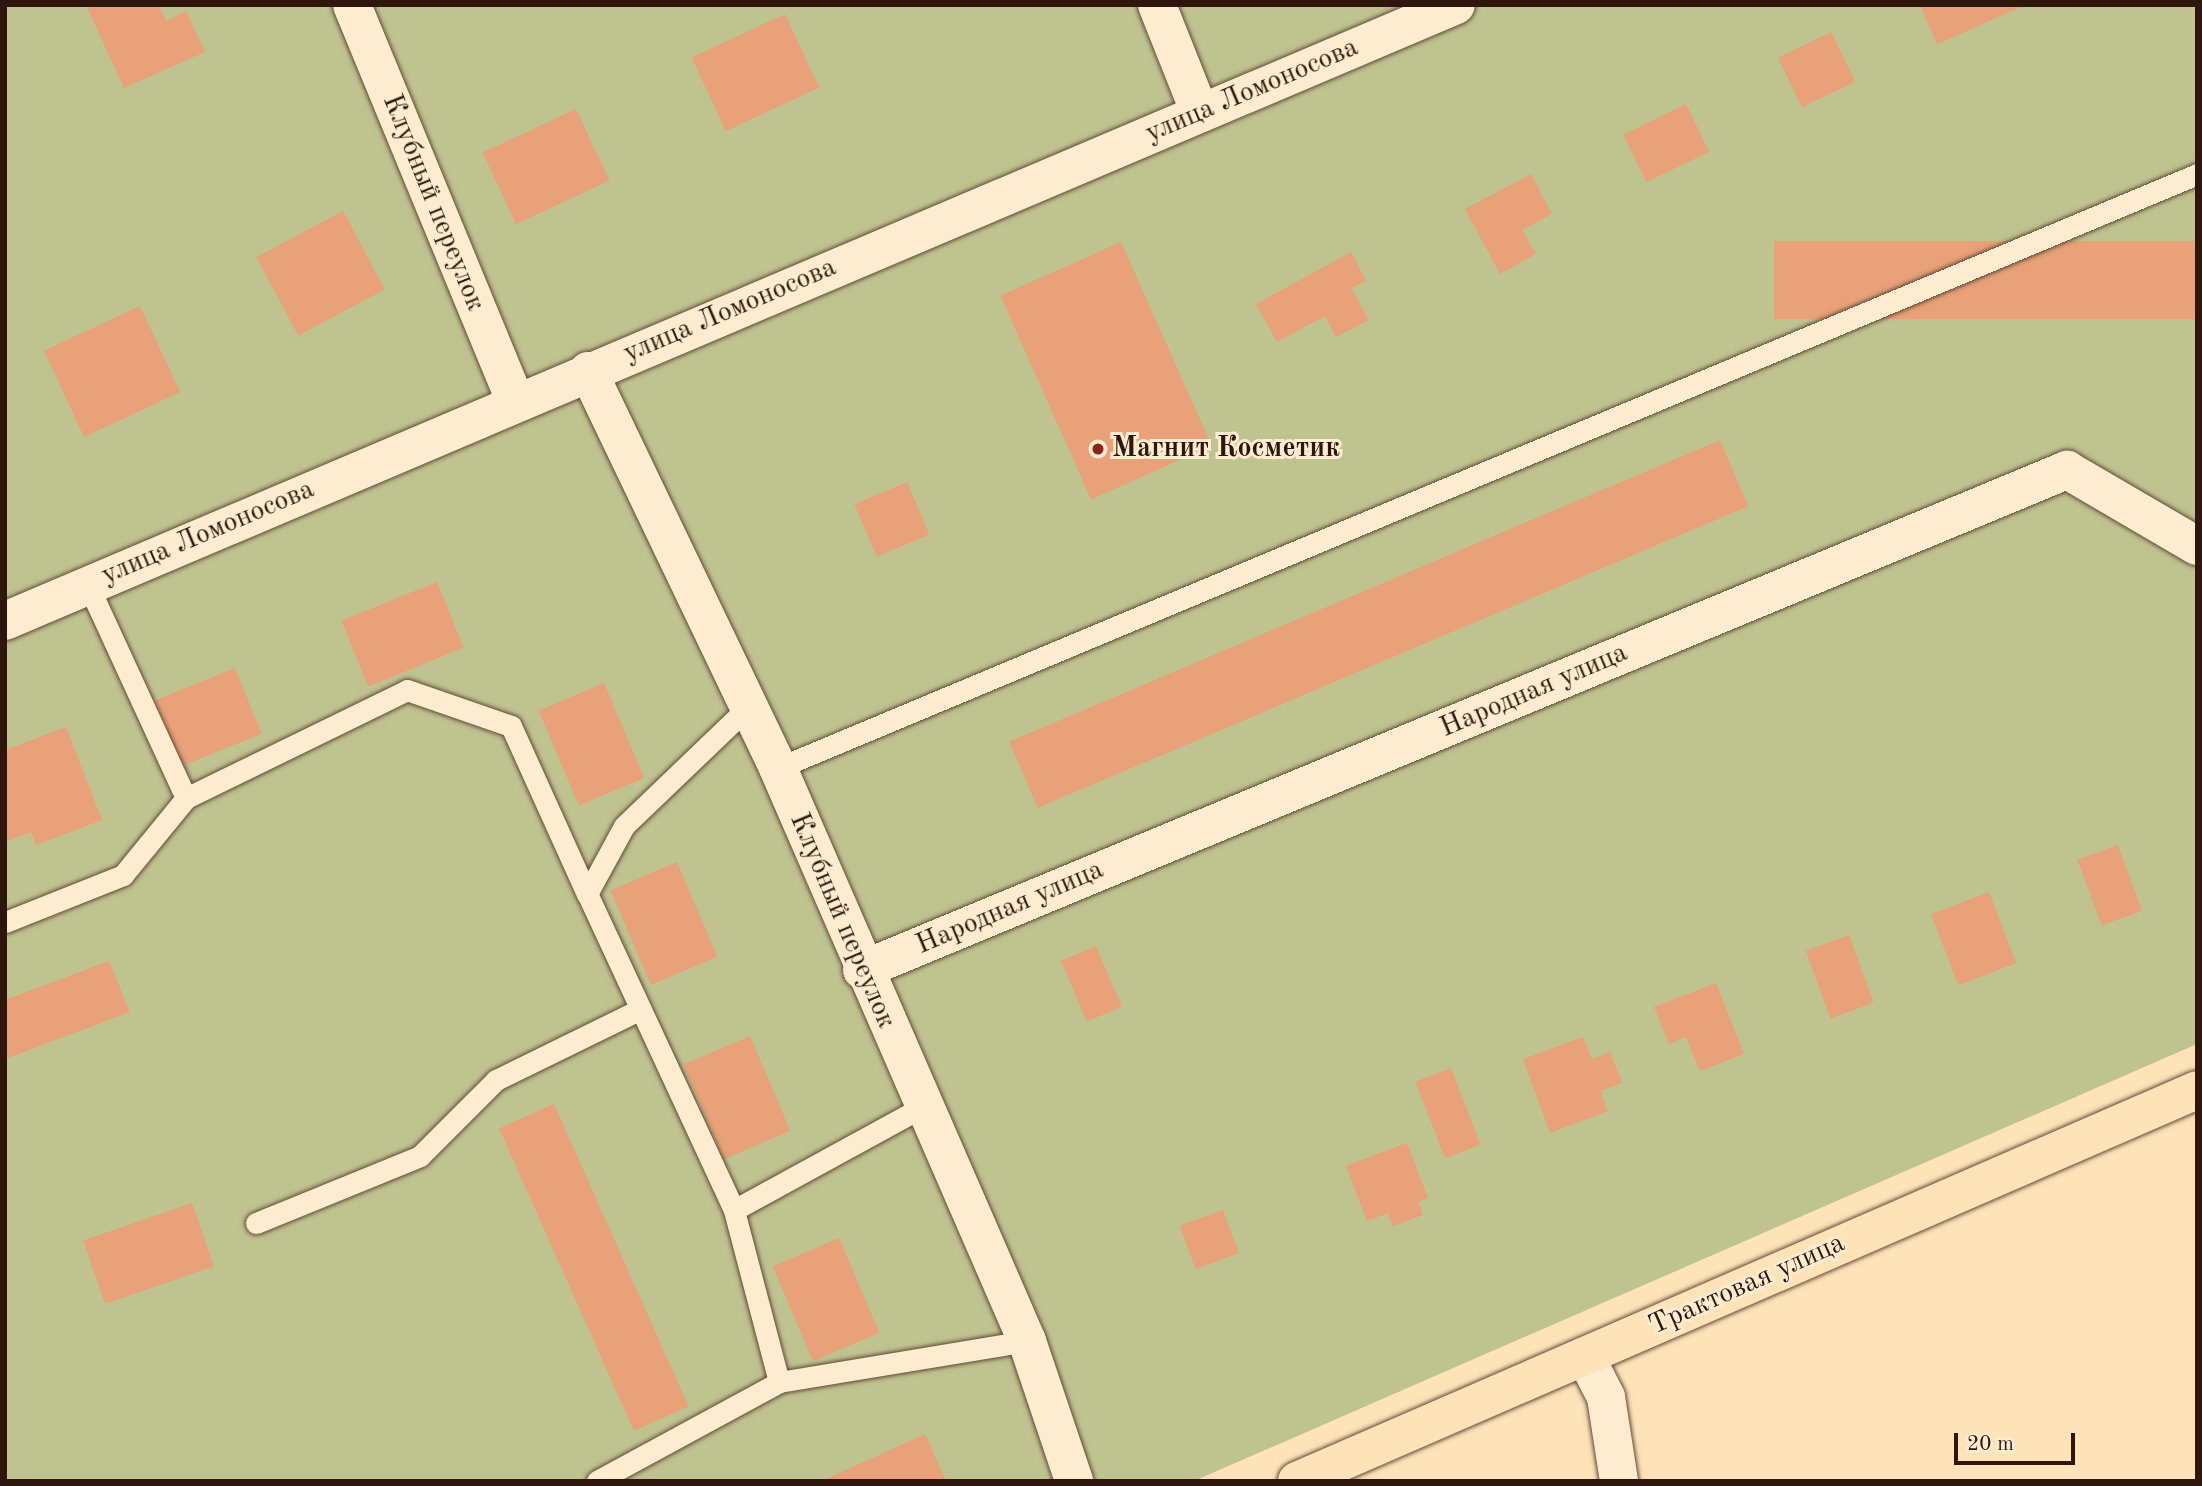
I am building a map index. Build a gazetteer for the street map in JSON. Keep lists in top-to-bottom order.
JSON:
{
  "streets": {
    "main road": ["Трактовая улица"],
    "street": ["улица Ломоносова", "Клубный переулок", "Народная улица"]
  },
  "crossings": [
    ["улица Ломоносова", "Клубный переулок"],
    ["Клубный переулок", "Народная улица"]
  ],
  "places": ["Магнит Косметик"],
  "scale_bar": "20 m"
}
